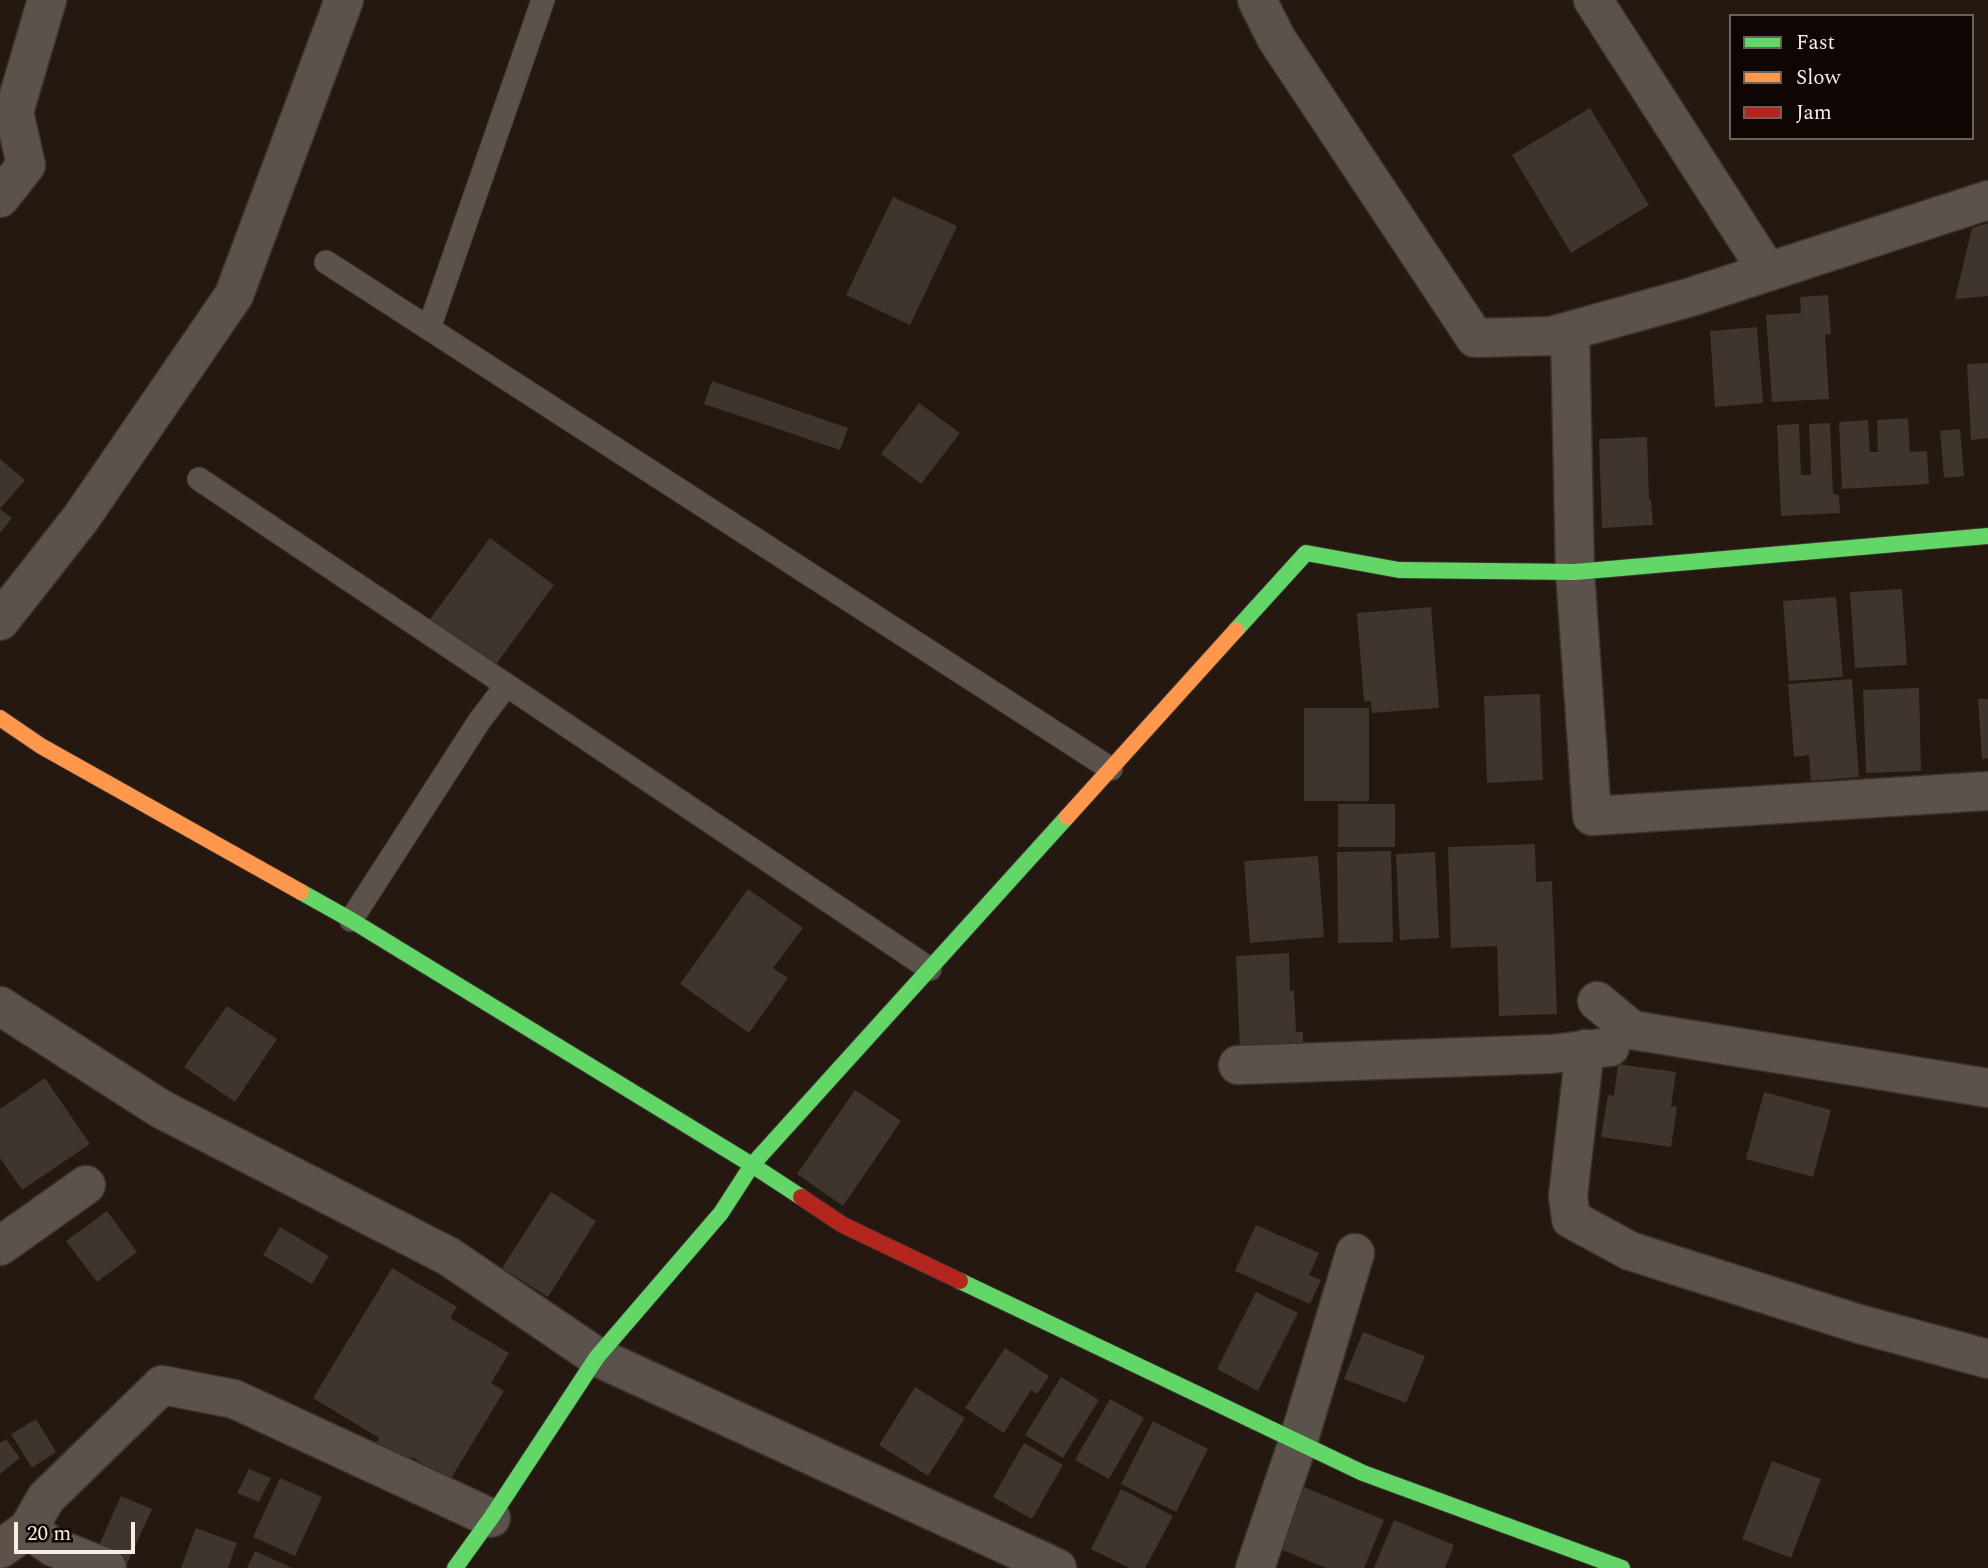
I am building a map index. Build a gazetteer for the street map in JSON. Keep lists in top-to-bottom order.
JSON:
{
  "legend": ["Fast", "Slow", "Jam"],
  "scale_bar": "20 m"
}
